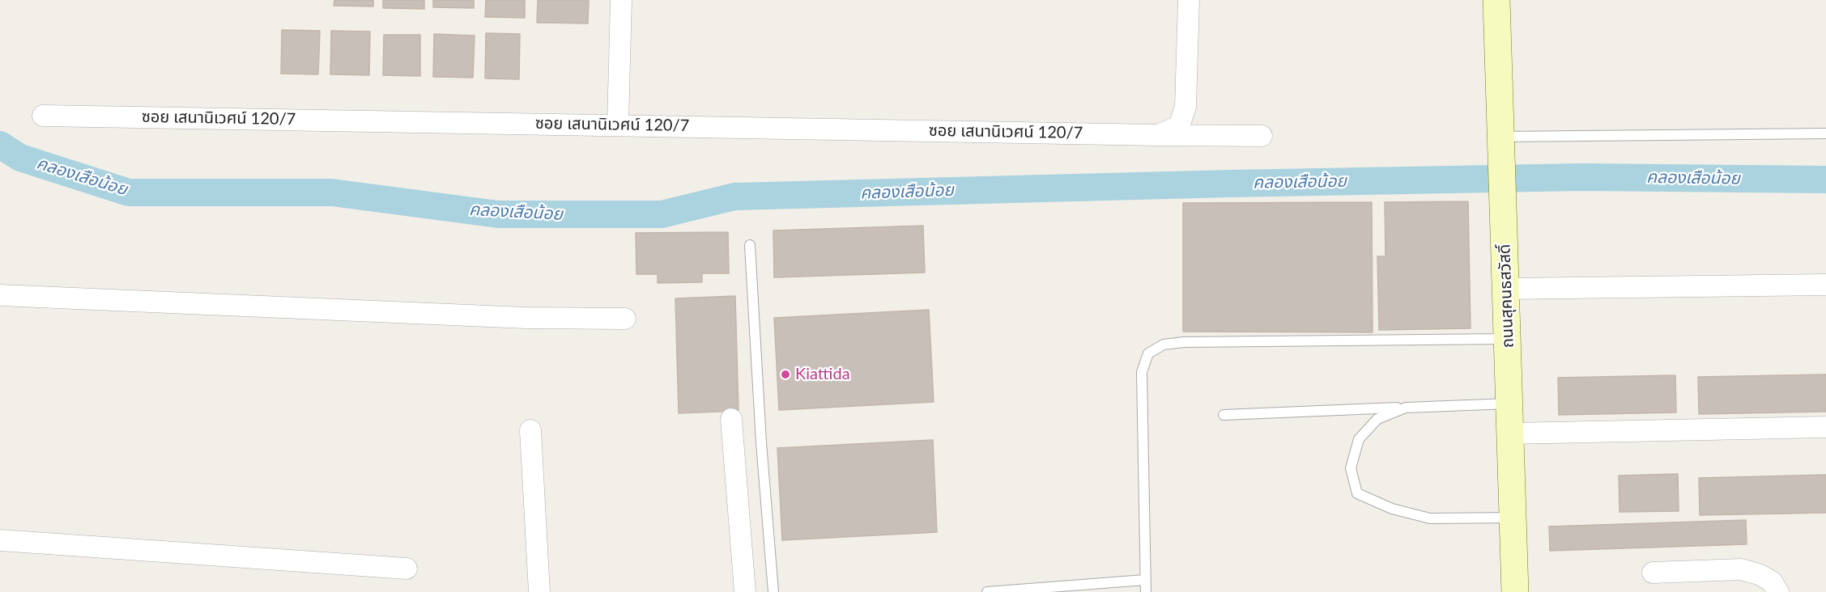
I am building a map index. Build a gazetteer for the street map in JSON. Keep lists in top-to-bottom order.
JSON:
{
  "streets": {
    "main road": ["ถนนสุคนธสวัสดิ์"],
    "street": ["ซอย เสนานิเวศน์ 120/7"]
  },
  "water": ["คลองเสือน้อย"],
  "places": ["Kiattida"]
}
